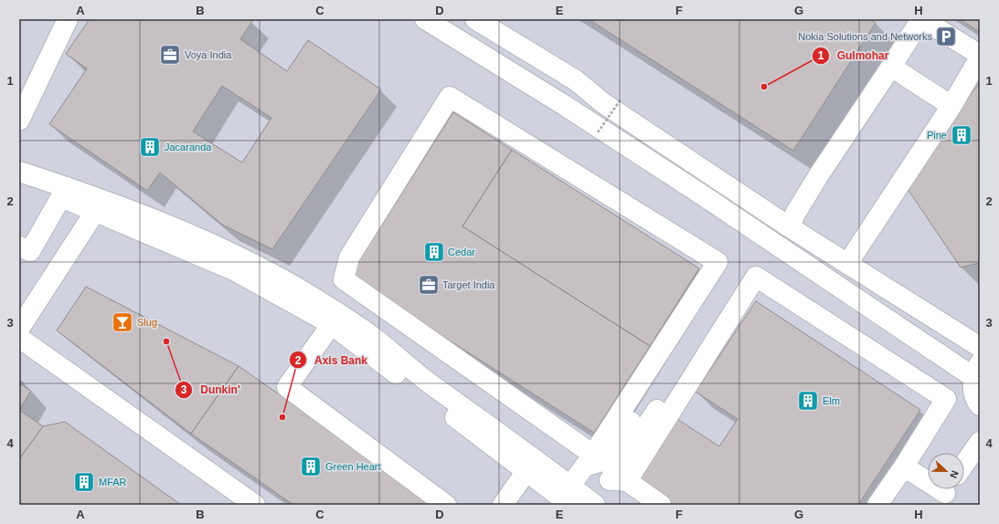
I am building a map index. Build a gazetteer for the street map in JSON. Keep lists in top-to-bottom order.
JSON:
{
  "places": {
    "parking": ["Nokia Solutions and Networks"],
    "office": ["Voya India", "Target India"],
    "other": ["Gulmohar", "Dunkin'", "Axis Bank"],
    "building": [
      "Pine",
      "Jacaranda",
      "Cedar",
      "Elm",
      "Green Heart",
      "MFAR"
    ],
    "bar": ["Slug"]
  },
  "north": "right",
  "grid": {
    "columns": [
      "A",
      "B",
      "C",
      "D",
      "E",
      "F",
      "G",
      "H"
    ],
    "rows": [
      "1",
      "2",
      "3",
      "4"
    ]
  }
}
